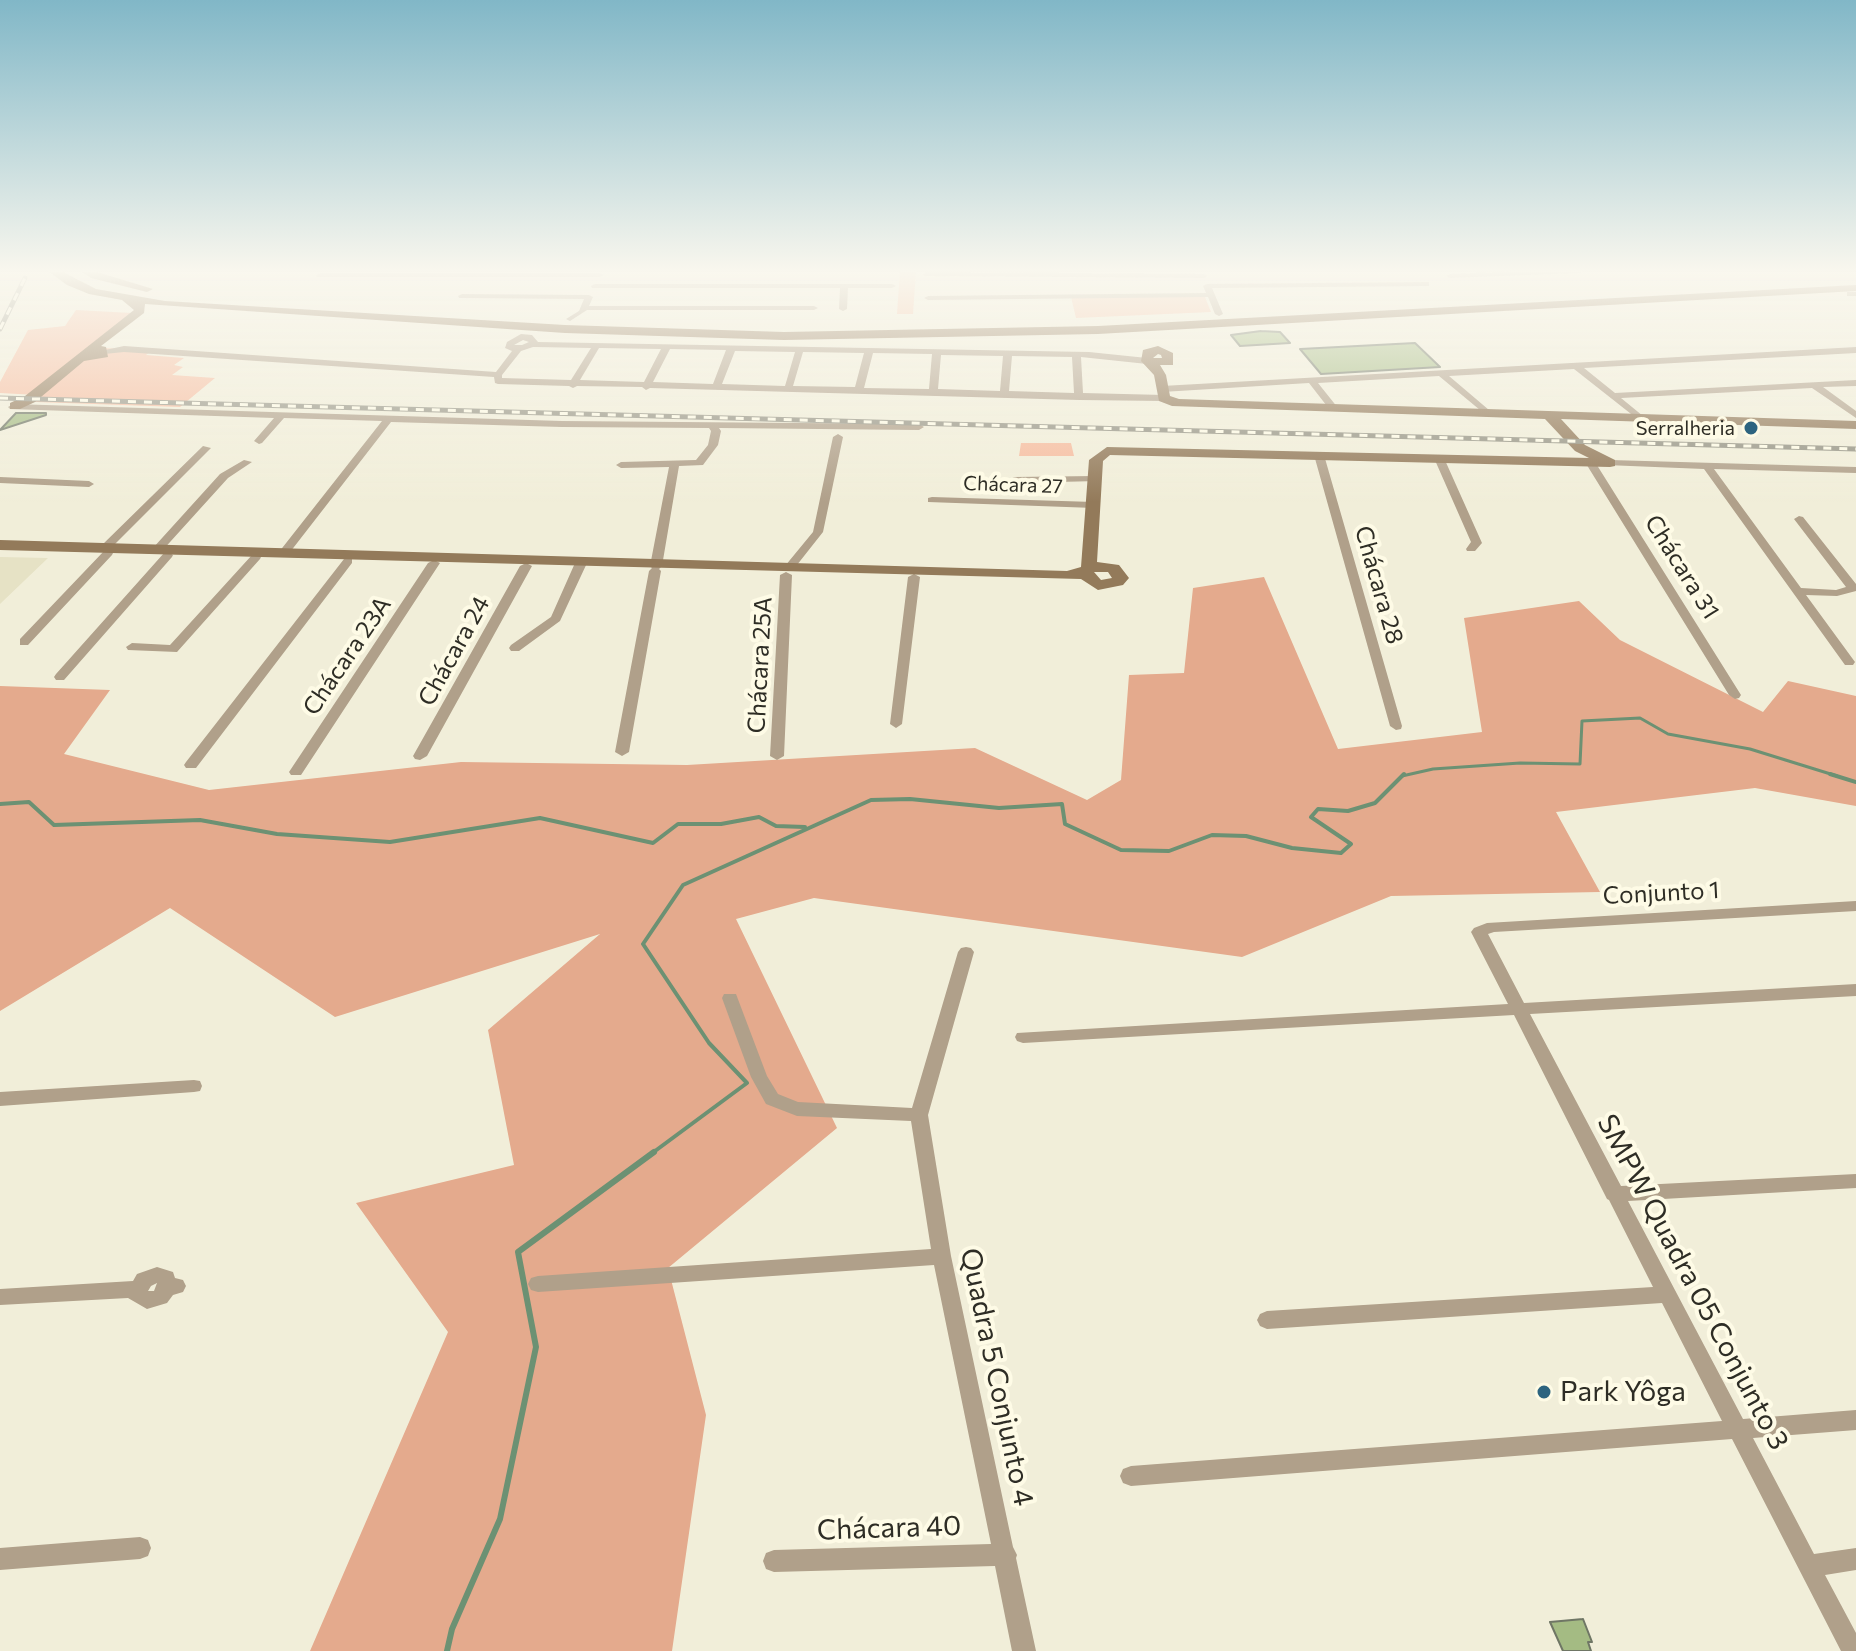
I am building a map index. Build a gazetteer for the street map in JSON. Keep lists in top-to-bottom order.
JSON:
{
  "streets": {
    "street": [
      "Chácara 27",
      "Chácara 31",
      "Chácara 28",
      "Chácara 24",
      "Chácara 23A",
      "Chácara 25A",
      "Conjunto 1",
      "SMPW Quadra 05 Conjunto 3",
      "Quadra 5 Conjunto 4",
      "Chácara 40"
    ]
  },
  "crossings": [
    ["Conjunto 1", "SMPW Quadra 05 Conjunto 3"],
    ["Quadra 5 Conjunto 4", "Chácara 40"]
  ],
  "places": ["Serralheria", "Park Yôga"]
}
